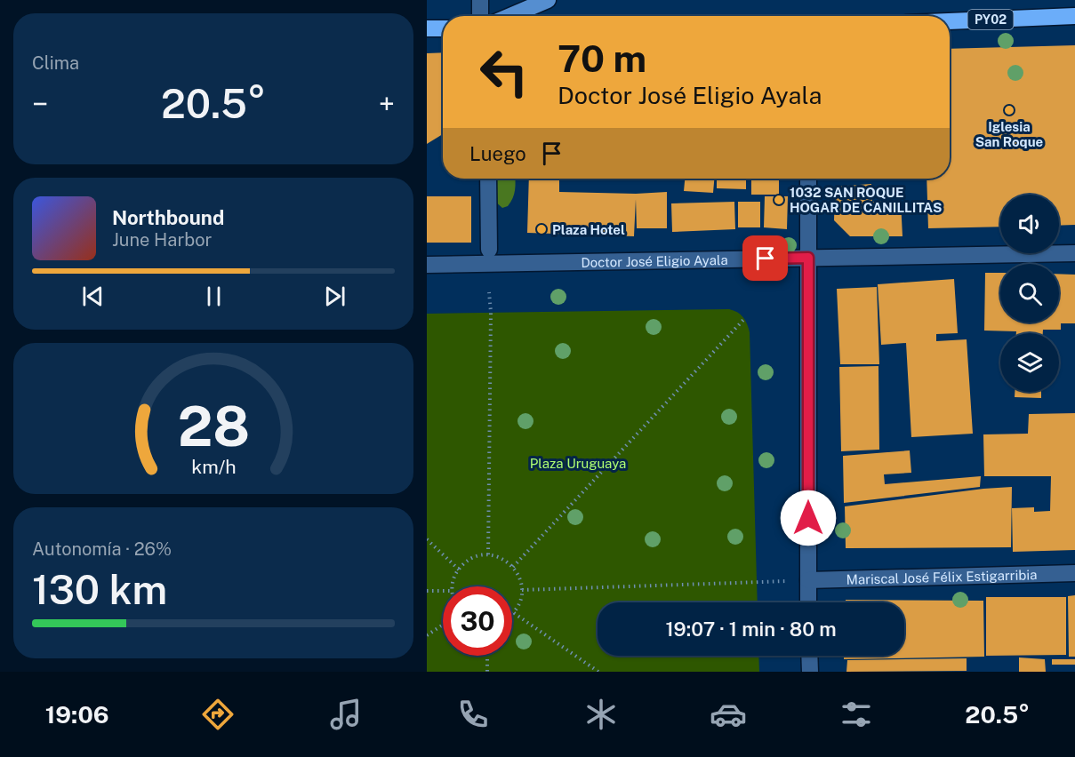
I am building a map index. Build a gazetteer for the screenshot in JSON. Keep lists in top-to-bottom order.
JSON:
{
  "streets": {
    "highway": ["PY02"],
    "street": ["Doctor José Eligio Ayala", "Mariscal José Félix Estigarribia"]
  },
  "parks": ["Plaza Uruguaya"],
  "places": ["Iglesia San Roque", "1032 SAN ROQUE HOGAR DE CANILLITAS", "Plaza Hotel"],
  "page": {
    "tile": [
      "Clima",
      ["Autonomía · 26%", "130 km"]
    ],
    "turn": ["70 m", "Doctor José Eligio Ayala"],
    "heat": ["−", "20.5°", "+"],
    "then": "Luego",
    "song": ["Northbound", "June Harbor"],
    "limit": "30",
    "trip": "19:07 · 1 min · 80 m",
    "tabs": ["19:06", "20.5°"],
    "gauge": ["28", "km/h"]
  }
}
